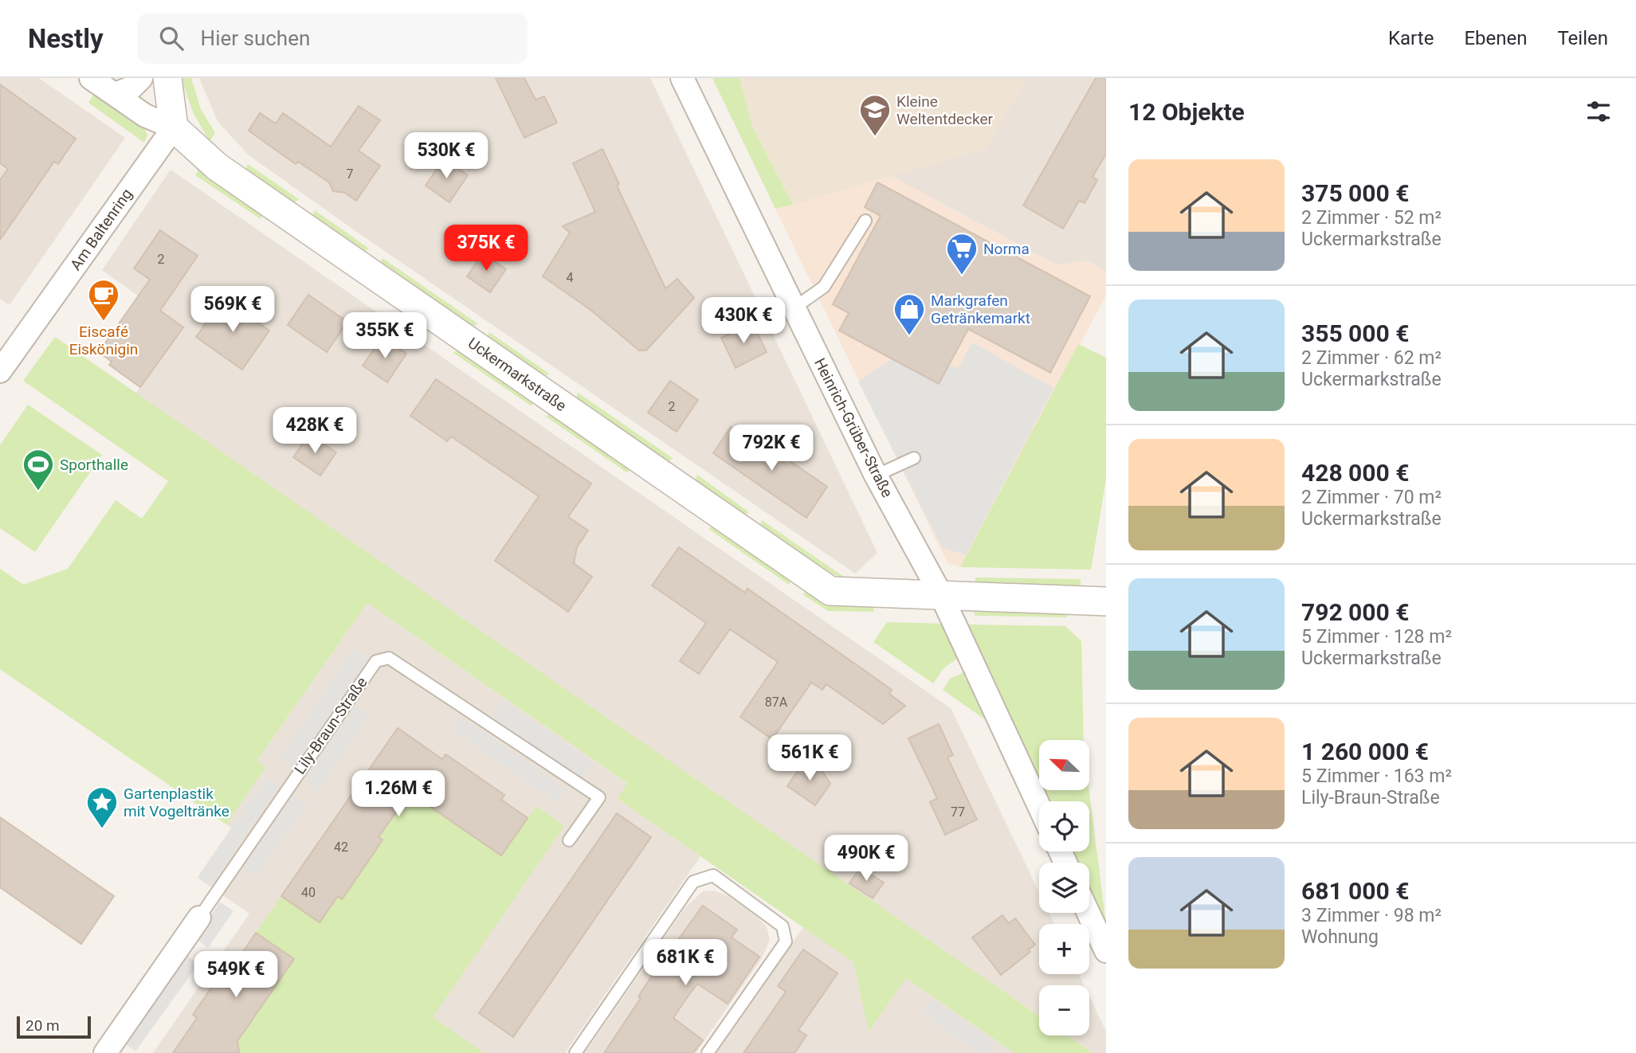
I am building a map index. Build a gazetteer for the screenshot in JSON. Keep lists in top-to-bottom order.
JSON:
{
  "streets": {
    "street": [
      "Am Baltenring",
      "Uckermarkstraße",
      "Heinrich-Grüber-Straße",
      "Lily-Braun-Straße"
    ]
  },
  "crossings": [
    ["Am Baltenring", "Uckermarkstraße"],
    ["Uckermarkstraße", "Heinrich-Grüber-Straße"]
  ],
  "places": {
    "school or university": ["Kleine Weltentdecker"],
    "supermarket": ["Norma"],
    "cafe": ["Eiscafé Eiskönigin"],
    "shop": ["Markgrafen Getränkemarkt"],
    "sports": ["Sporthalle"],
    "place": ["Gartenplastik mit Vogeltränke"]
  },
  "house_numbers": [
    "7",
    "2",
    "4",
    "2",
    "87A",
    "77",
    "42",
    "40"
  ],
  "scale_bar": "20 m",
  "north": "top left",
  "page": {
    "header": "Nestly",
    "search": "Hier suchen",
    "nav": ["Karte", "Ebenen", "Teilen"],
    "heading": "12 Objekte",
    "price": [
      "530K €",
      "375K €",
      "569K €",
      "430K €",
      "355K €",
      "428K €",
      "792K €",
      "561K €",
      "1.26M €",
      "490K €",
      "681K €",
      "549K €"
    ],
    "list": [
      {
        "name": "375 000 €",
        "note": "2 Zimmer · 52 m² · Uckermarkstraße"
      },
      {
        "name": "355 000 €",
        "note": "2 Zimmer · 62 m² · Uckermarkstraße"
      },
      {
        "name": "428 000 €",
        "note": "2 Zimmer · 70 m² · Uckermarkstraße"
      },
      {
        "name": "792 000 €",
        "note": "5 Zimmer · 128 m² · Uckermarkstraße"
      },
      {
        "name": "1 260 000 €",
        "note": "5 Zimmer · 163 m² · Lily-Braun-Straße"
      },
      {
        "name": "681 000 €",
        "note": "3 Zimmer · 98 m² · Wohnung"
      }
    ],
    "map_buttons": ["+", "−"],
    "scale": "20 m"
  }
}
